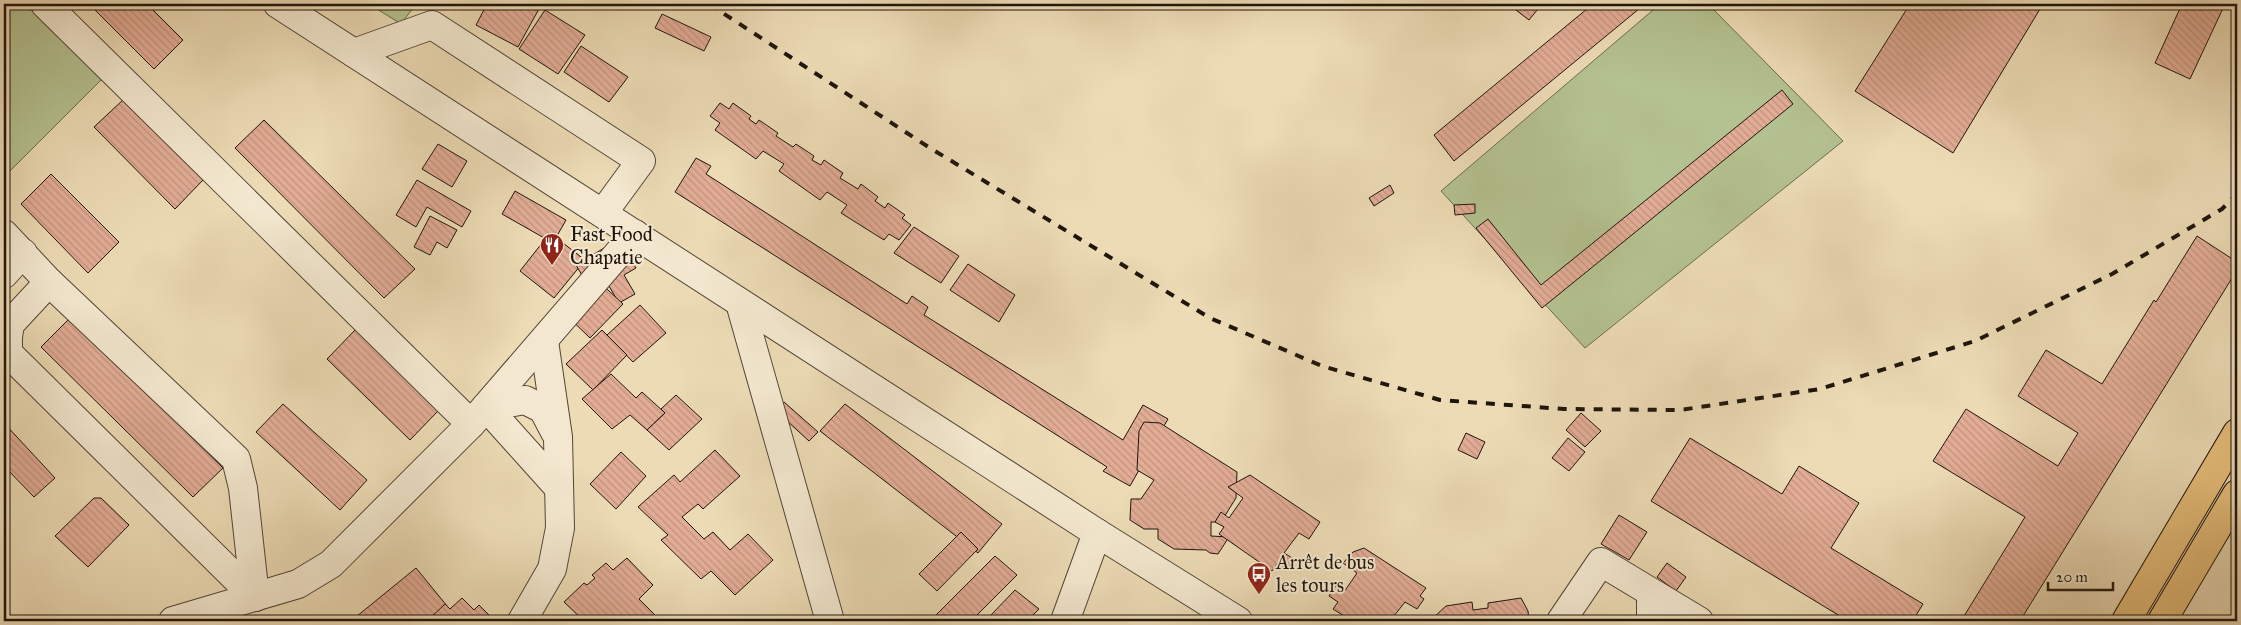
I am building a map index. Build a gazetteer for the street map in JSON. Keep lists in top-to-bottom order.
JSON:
{
  "places": {
    "restaurant": ["Fast Food Chapatie"],
    "bus stop": ["Arrêt de bus les tours"]
  },
  "scale_bar": "20 m"
}
